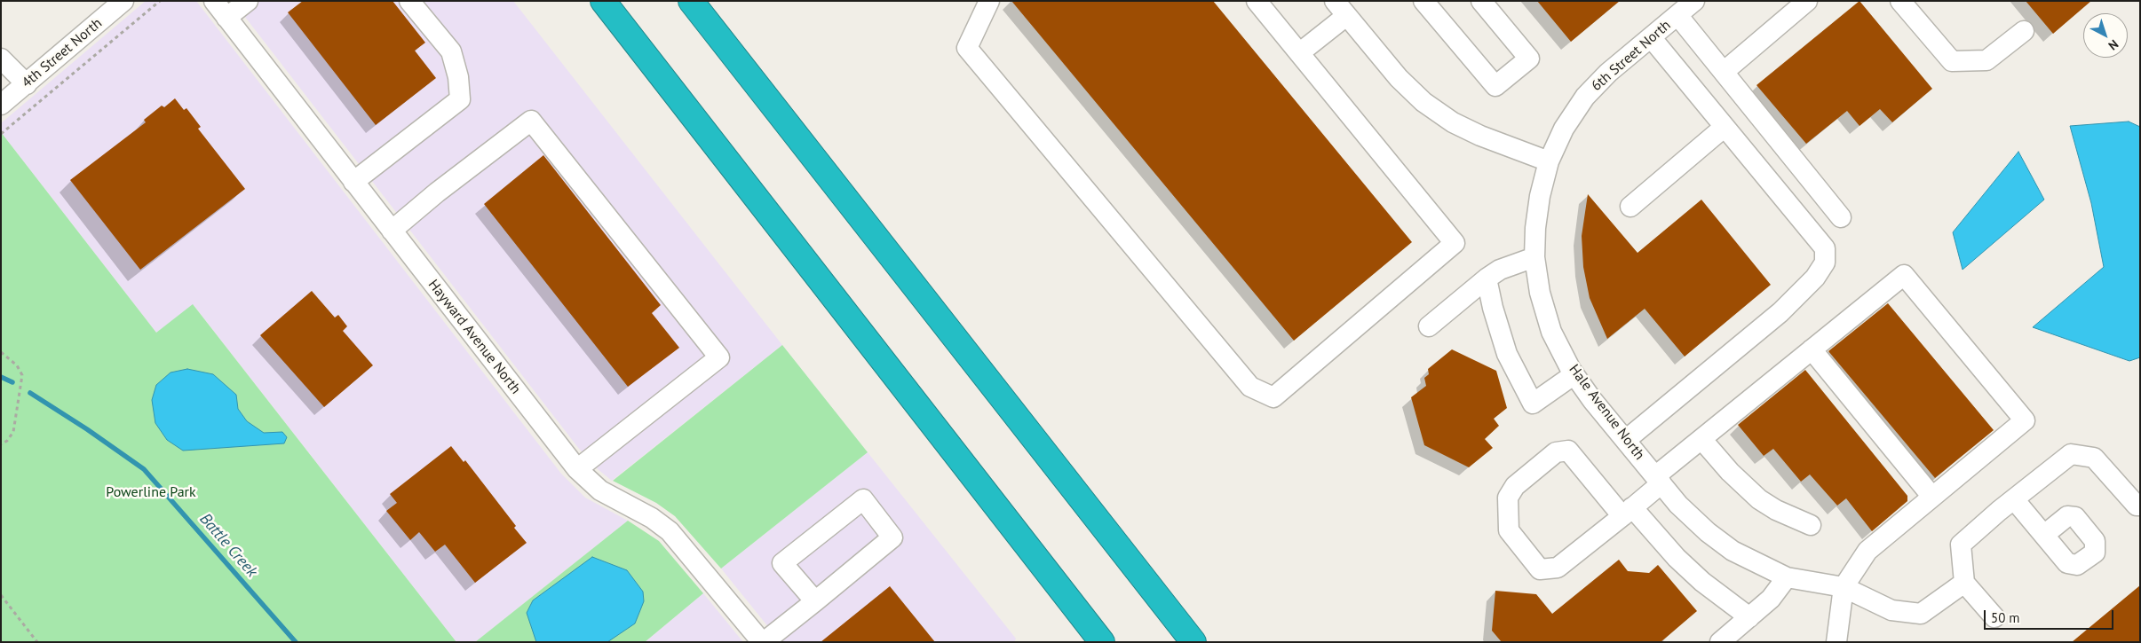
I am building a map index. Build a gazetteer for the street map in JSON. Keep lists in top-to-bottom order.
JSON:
{
  "streets": {
    "street": [
      "4th Street North",
      "6th Street North",
      "Hayward Avenue North",
      "Hale Avenue North"
    ]
  },
  "crossings": [
    ["6th Street North", "Hale Avenue North"]
  ],
  "water": ["Battle Creek"],
  "parks": ["Powerline Park"],
  "scale_bar": "50 m",
  "north": "bottom right"
}
